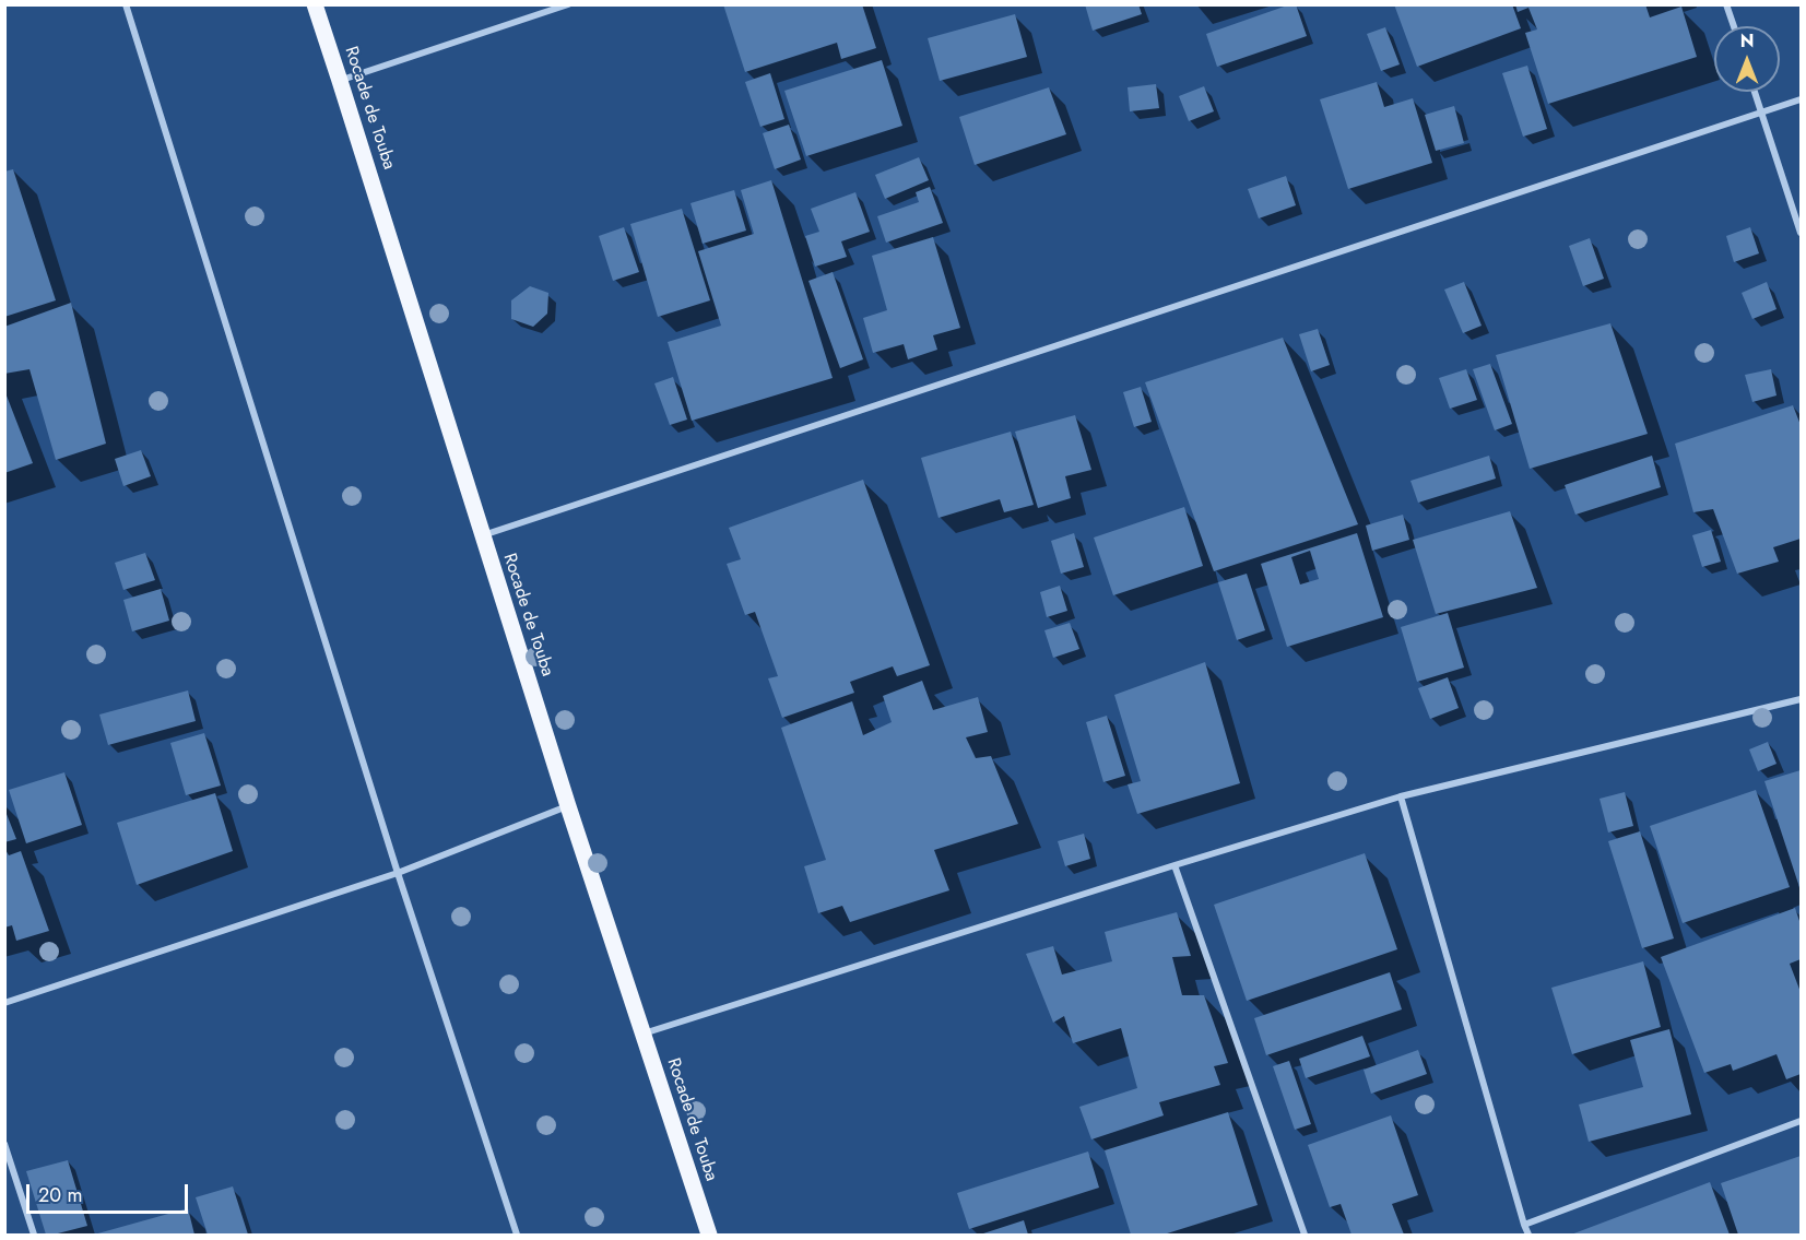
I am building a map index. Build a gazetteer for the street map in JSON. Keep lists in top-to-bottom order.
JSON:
{
  "streets": {
    "main road": ["Rocade de Touba"]
  },
  "scale_bar": "20 m",
  "north": "top"
}
